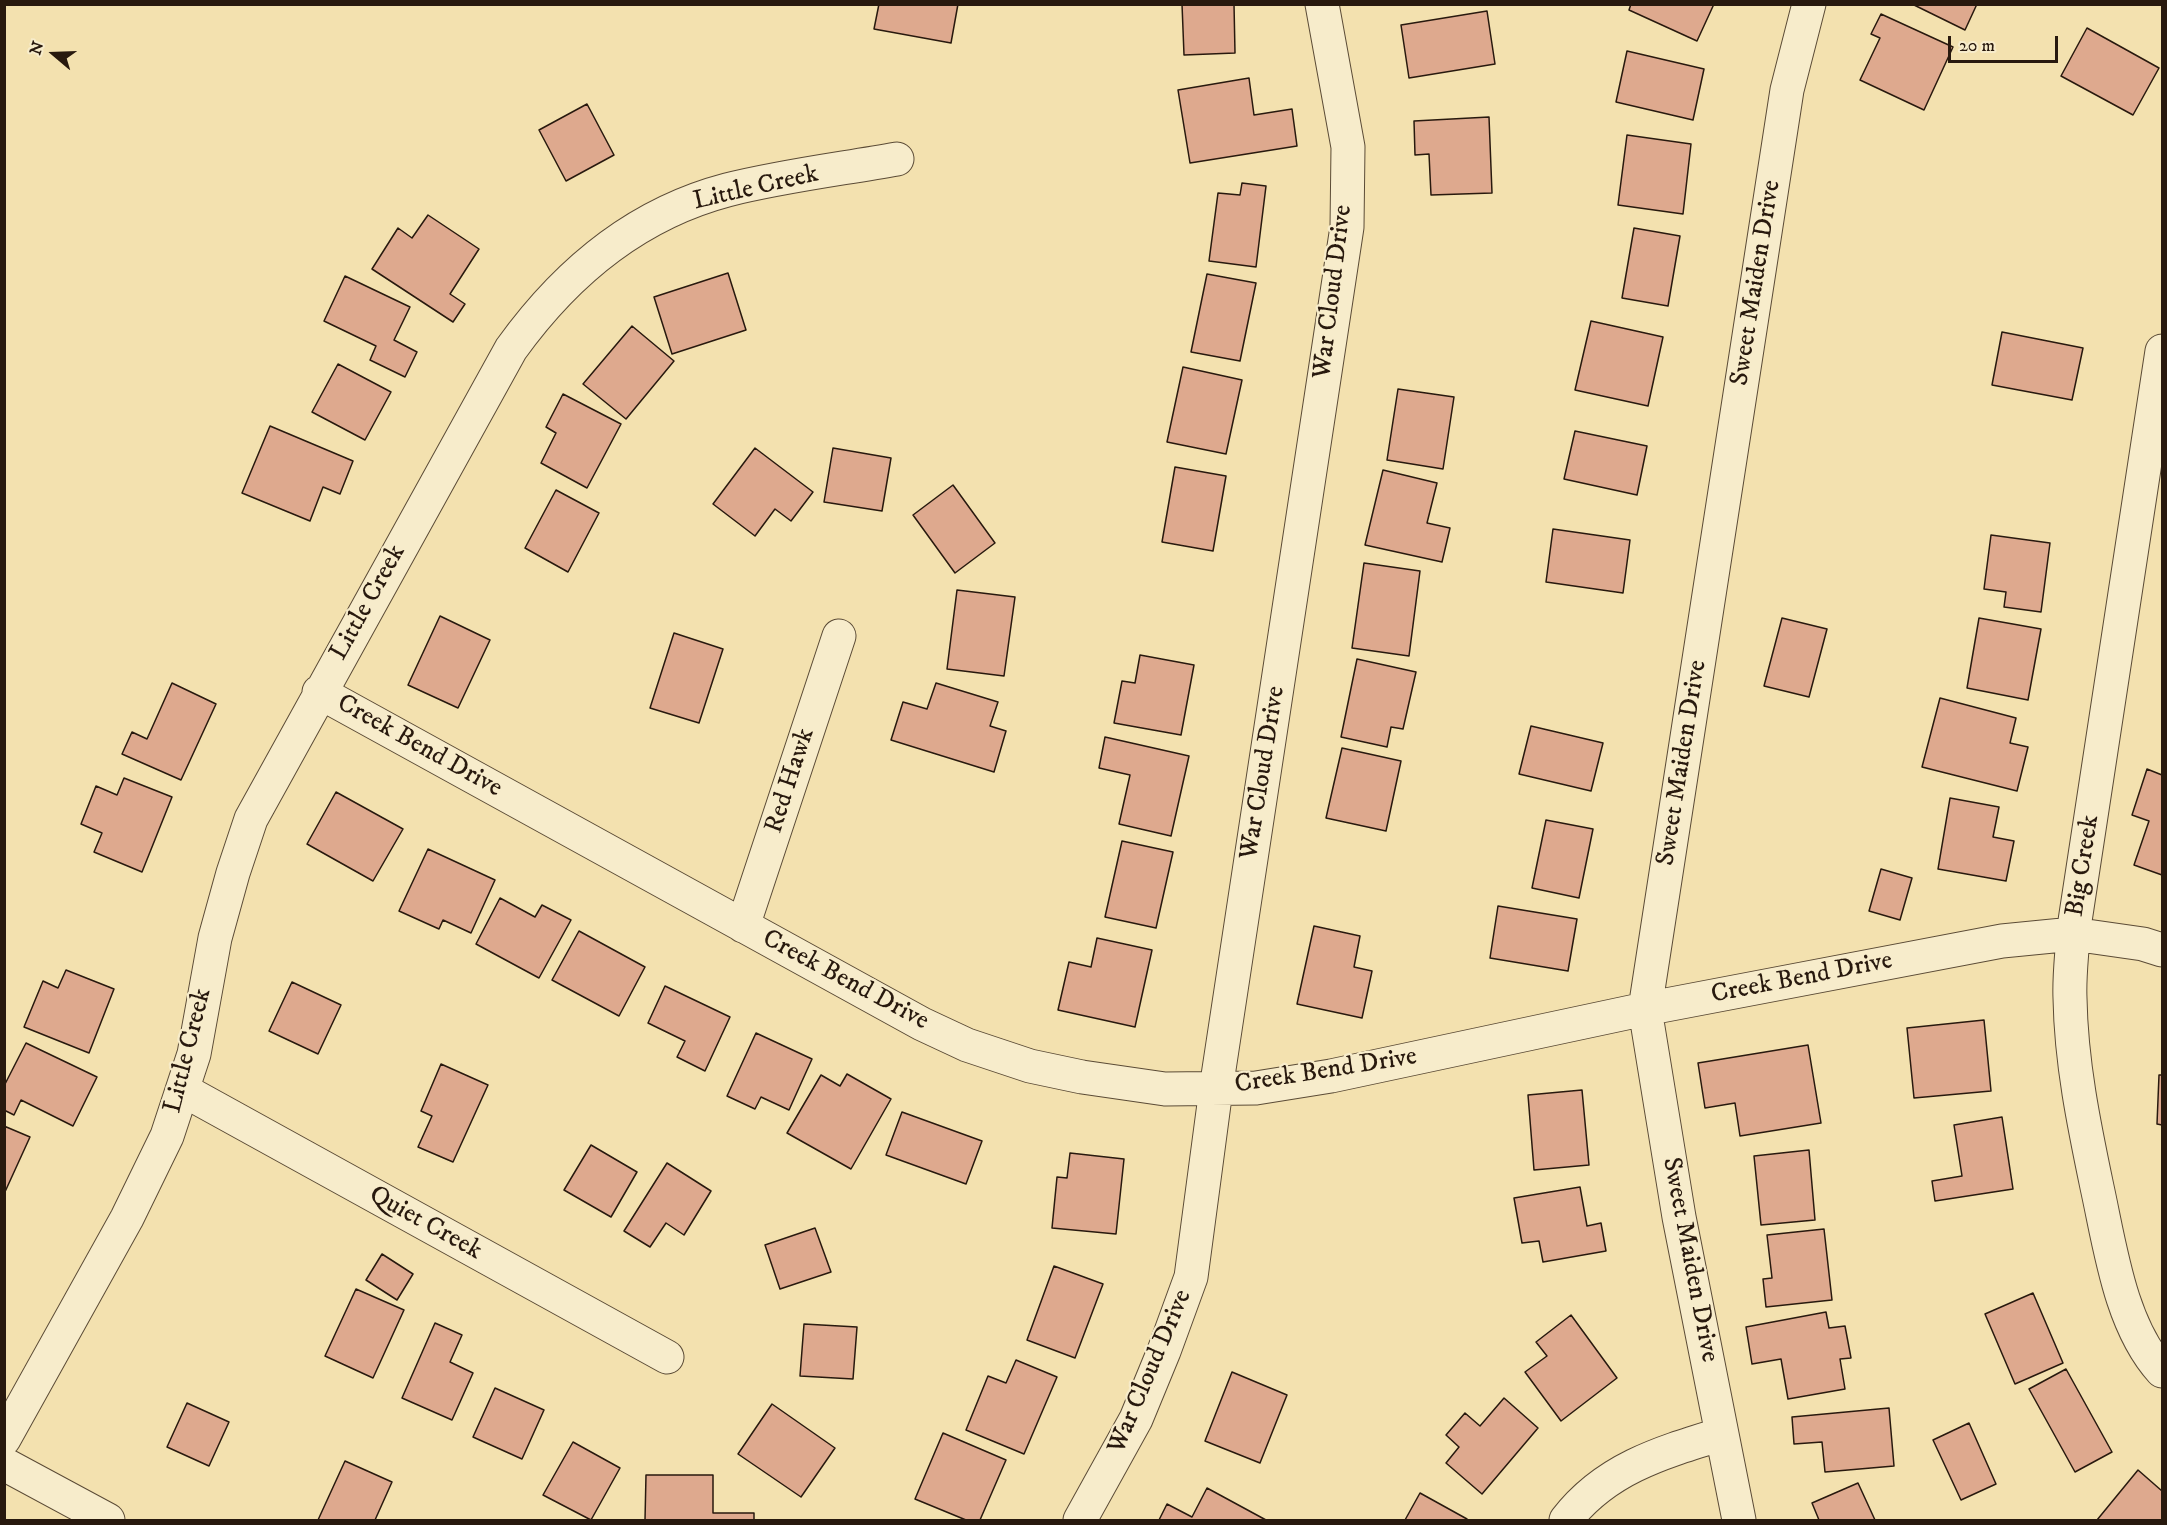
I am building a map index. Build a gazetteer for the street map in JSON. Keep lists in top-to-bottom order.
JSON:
{
  "streets": {
    "street": [
      "Little Creek",
      "Sweet Maiden Drive",
      "War Cloud Drive",
      "Creek Bend Drive",
      "Red Hawk",
      "Big Creek",
      "Quiet Creek"
    ]
  },
  "crossings": [
    ["Little Creek", "Creek Bend Drive"],
    ["Little Creek", "Quiet Creek"],
    ["Sweet Maiden Drive", "Creek Bend Drive"],
    ["War Cloud Drive", "Creek Bend Drive"],
    ["Creek Bend Drive", "Red Hawk"],
    ["Creek Bend Drive", "Big Creek"]
  ],
  "scale_bar": "20 m",
  "north": "left"
}
